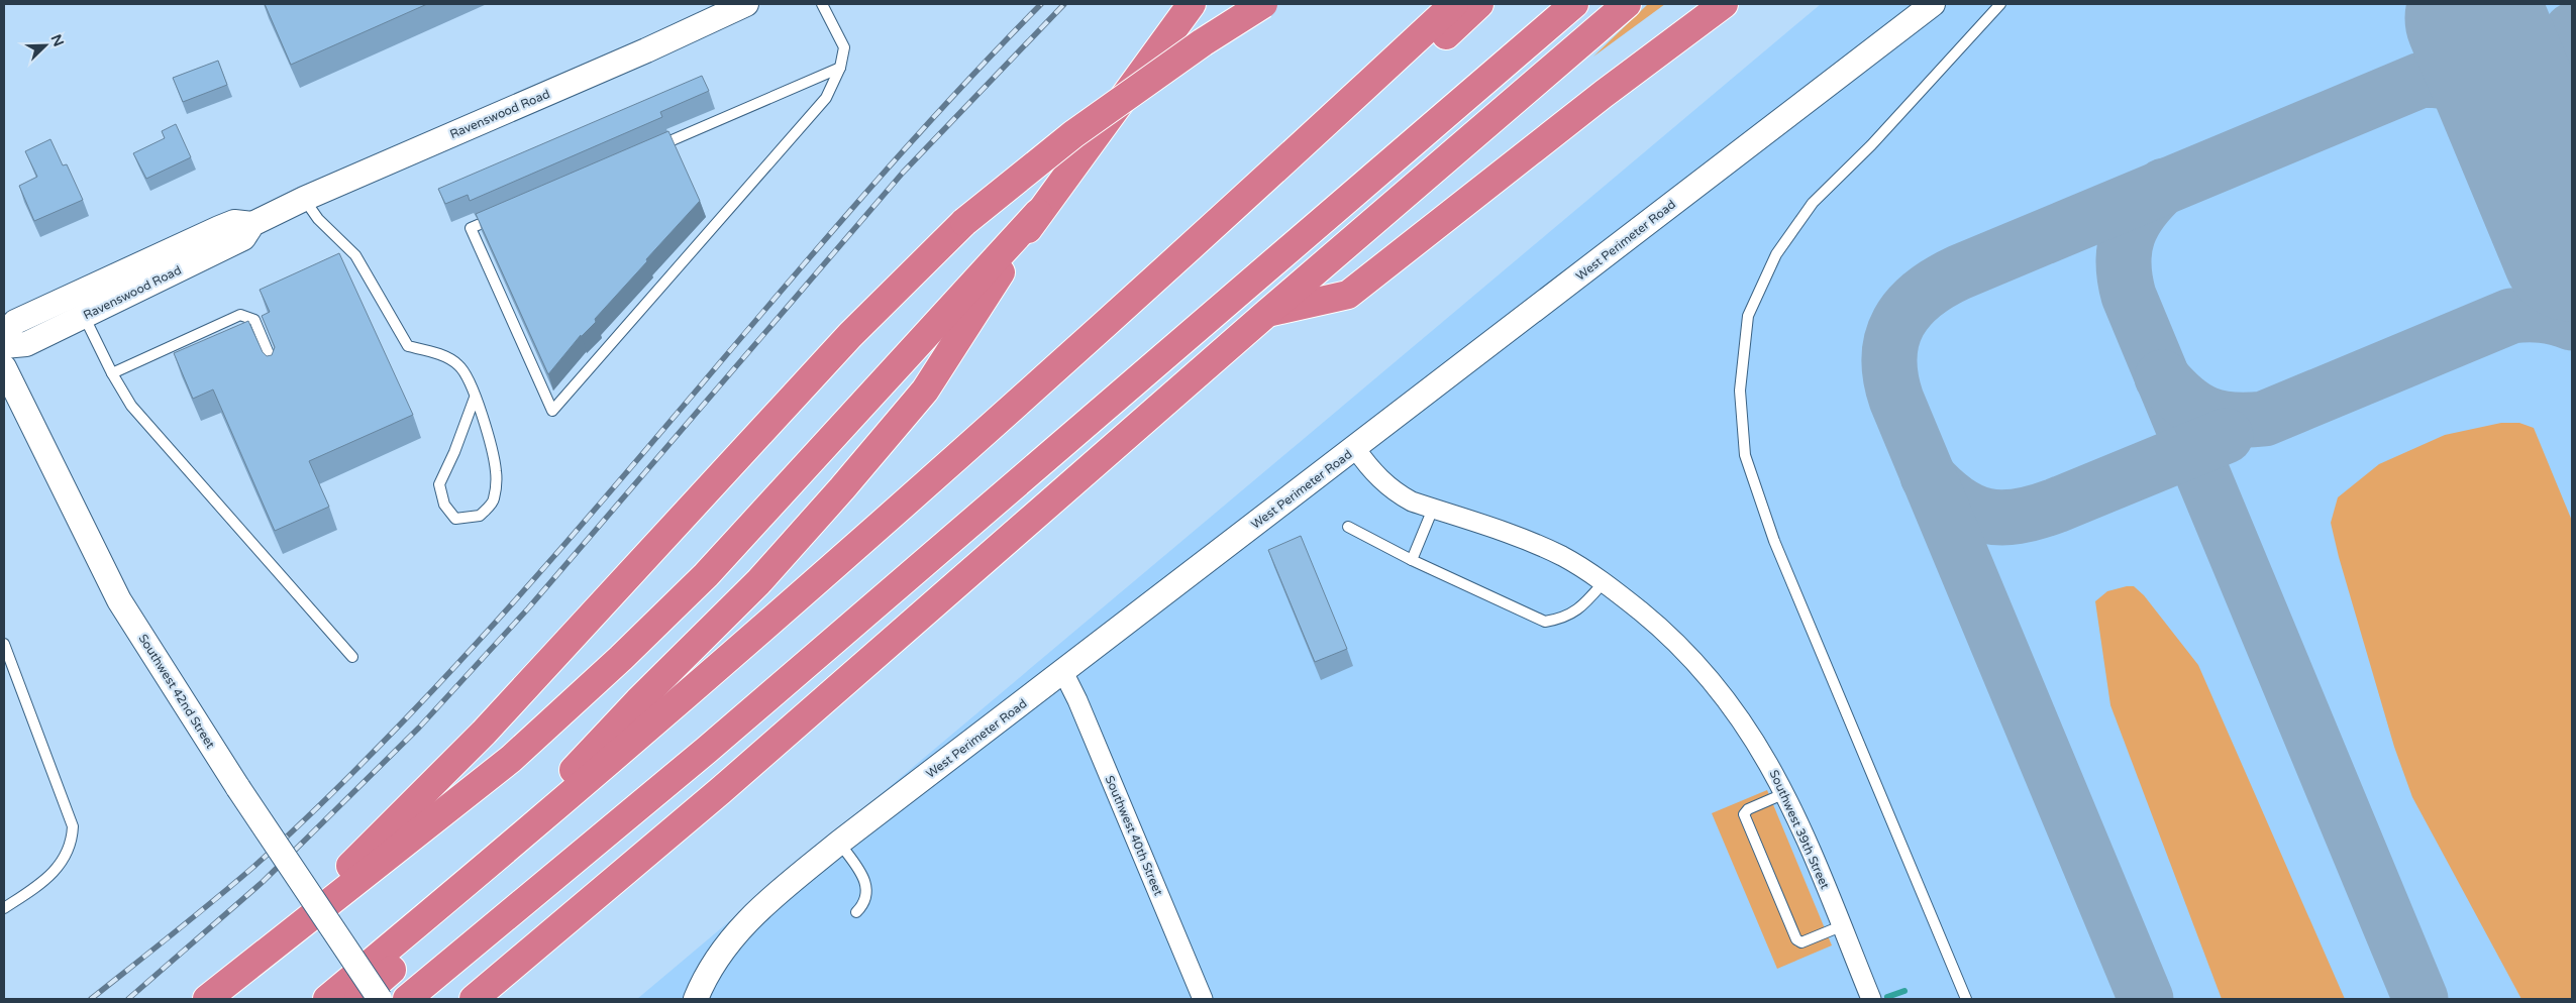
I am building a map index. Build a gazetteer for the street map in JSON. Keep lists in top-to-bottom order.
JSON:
{
  "streets": {
    "street": [
      "Ravenswood Road",
      "West Perimeter Road",
      "Southwest 42nd Street",
      "Southwest 39th Street",
      "Southwest 40th Street"
    ]
  },
  "crossings": [
    ["West Perimeter Road", "Southwest 39th Street"],
    ["West Perimeter Road", "Southwest 40th Street"]
  ],
  "north": "top right"
}
